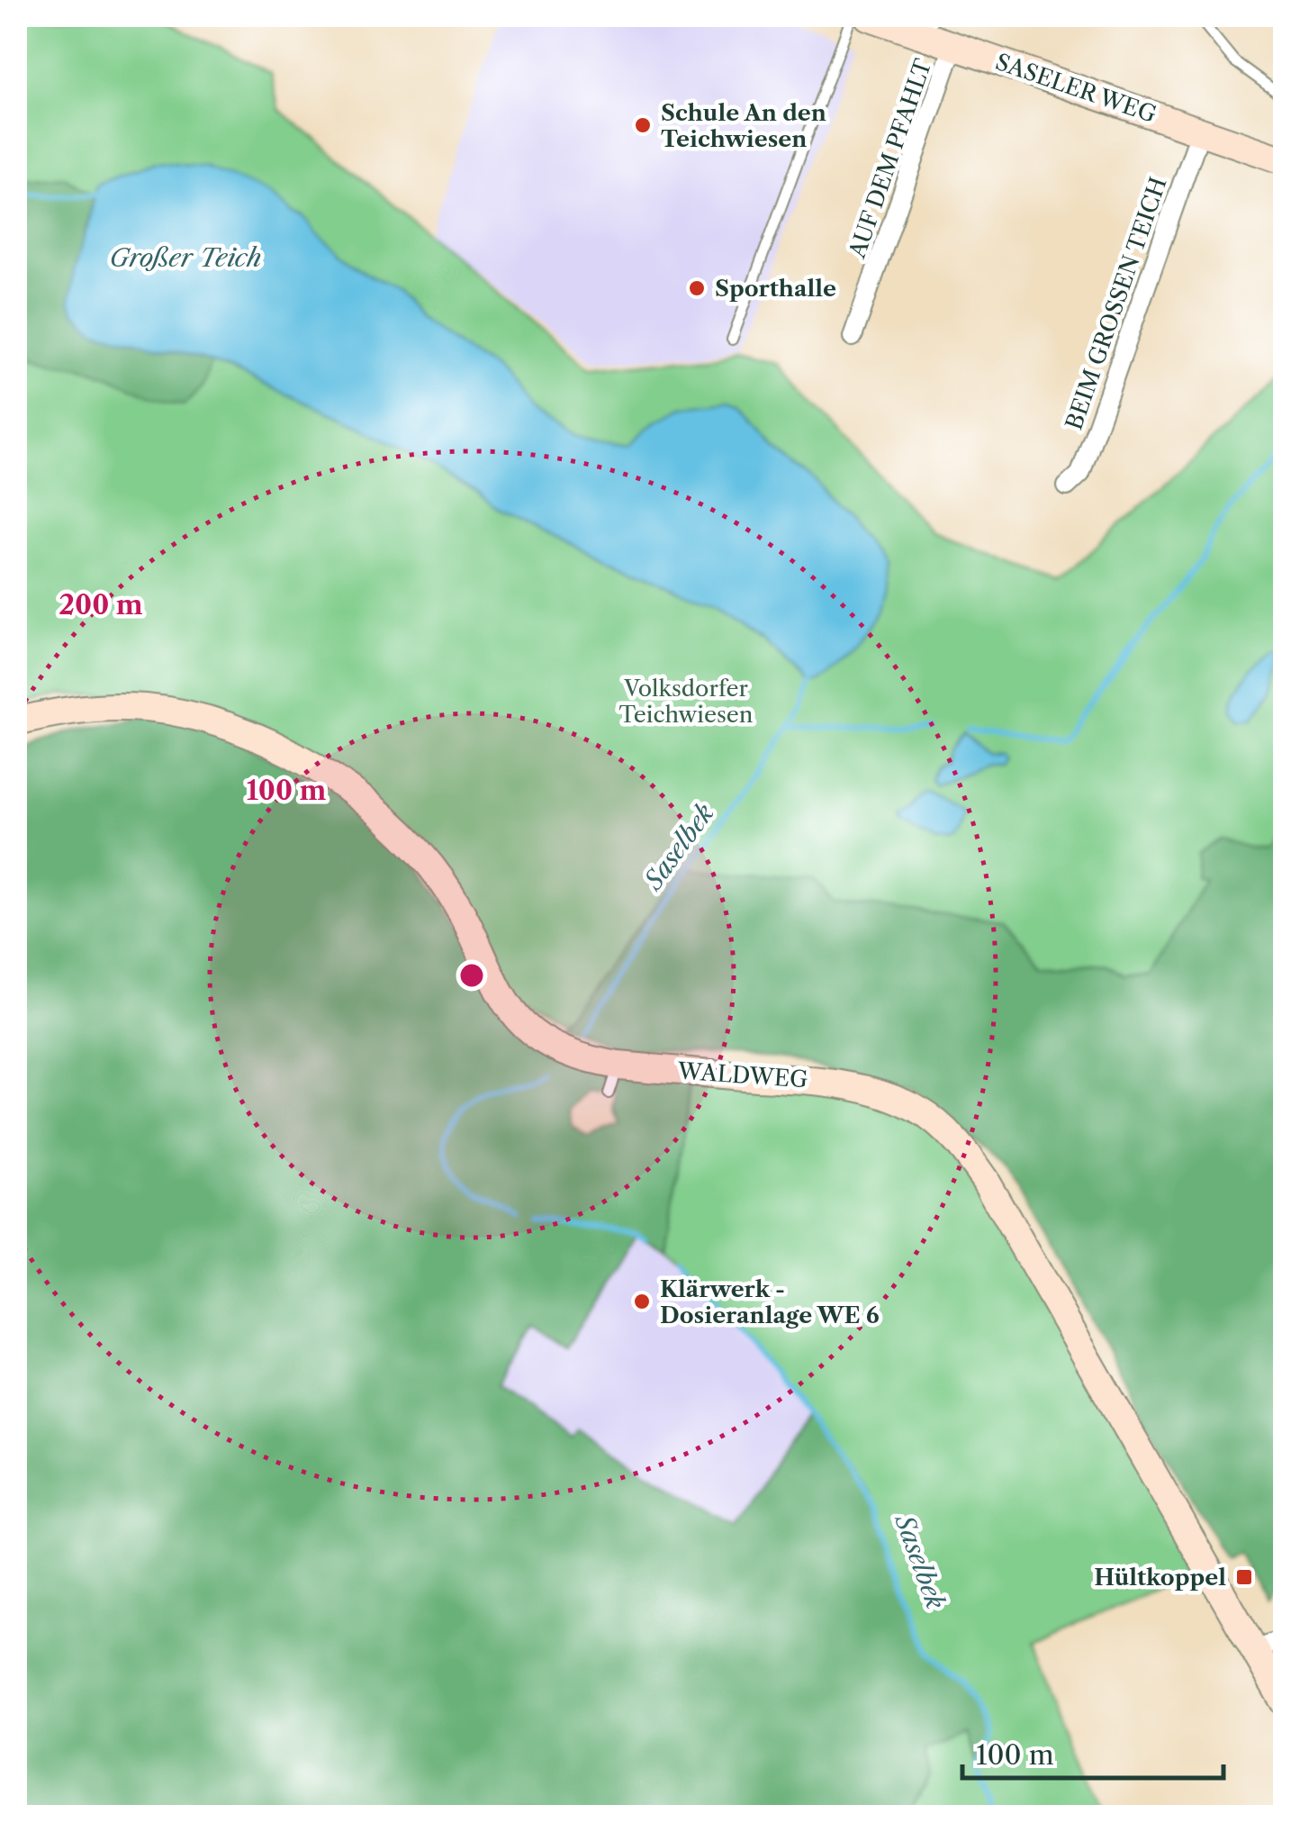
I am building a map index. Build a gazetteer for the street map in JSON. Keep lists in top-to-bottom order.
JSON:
{
  "streets": {
    "main road": ["SASELER WEG", "WALDWEG"],
    "street": ["AUF DEM PFAHLT", "BEIM GROSSEN TEICH"]
  },
  "crossings": [
    ["SASELER WEG", "AUF DEM PFAHLT"],
    ["SASELER WEG", "BEIM GROSSEN TEICH"]
  ],
  "water": ["Großer Teich", "Saselbek"],
  "parks": ["Volksdorfer Teichwiesen"],
  "places": {
    "other": ["Schule An den Teichwiesen", "Sporthalle", "Klärwerk - Dosieranlage WE 6"],
    "transit": ["Hültkoppel"]
  },
  "scale_bar": "100 m",
  "rings": ["200 m", "100 m"]
}
